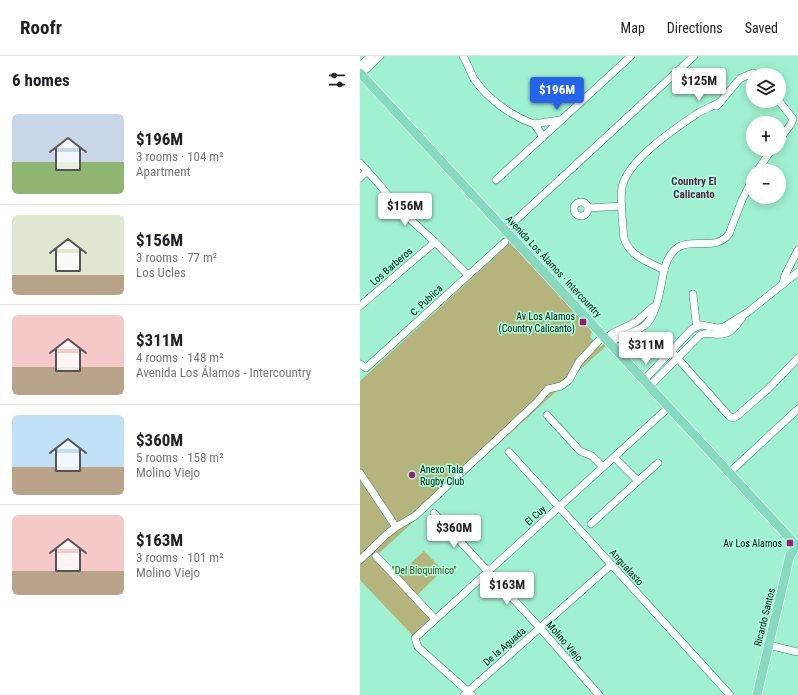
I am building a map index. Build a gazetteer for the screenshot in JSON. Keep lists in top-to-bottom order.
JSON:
{
  "streets": {
    "main road": ["Avenida Los Álamos - Intercountry", "Ricardo Santos"],
    "street": [
      "Los Barberos",
      "C. Publica",
      "El Cuy",
      "Angualasto",
      "Molino Viejo",
      "De la Aguada"
    ]
  },
  "crossings": [
    ["Avenida Los Álamos - Intercountry", "El Cuy"],
    ["Avenida Los Álamos - Intercountry", "Ricardo Santos"],
    ["El Cuy", "Angualasto"],
    ["El Cuy", "Molino Viejo"],
    ["El Cuy", "De la Aguada"],
    ["Angualasto", "De la Aguada"],
    ["Molino Viejo", "De la Aguada"]
  ],
  "districts": ["Country El Calicanto"],
  "parks": ["\"Del Bioquímico\""],
  "places": {
    "transit": ["Av Los Alamos (Country Calicanto)", "Av Los Alamos"],
    "other": ["Anexo Tala Rugby Club"]
  },
  "page": {
    "header": "Roofr",
    "nav": ["Map", "Directions", "Saved"],
    "heading": "6 homes",
    "map_buttons": ["+", "−"],
    "price": [
      "$125M",
      "$196M",
      "$156M",
      "$311M",
      "$360M",
      "$163M"
    ],
    "list": [
      {
        "name": "$196M",
        "note": "3 rooms · 104 m² · Apartment"
      },
      {
        "name": "$156M",
        "note": "3 rooms · 77 m² · Los Ucles"
      },
      {
        "name": "$311M",
        "note": "4 rooms · 148 m² · Avenida Los Álamos - Intercountry"
      },
      {
        "name": "$360M",
        "note": "5 rooms · 158 m² · Molino Viejo"
      },
      {
        "name": "$163M",
        "note": "3 rooms · 101 m² · Molino Viejo"
      }
    ]
  }
}
